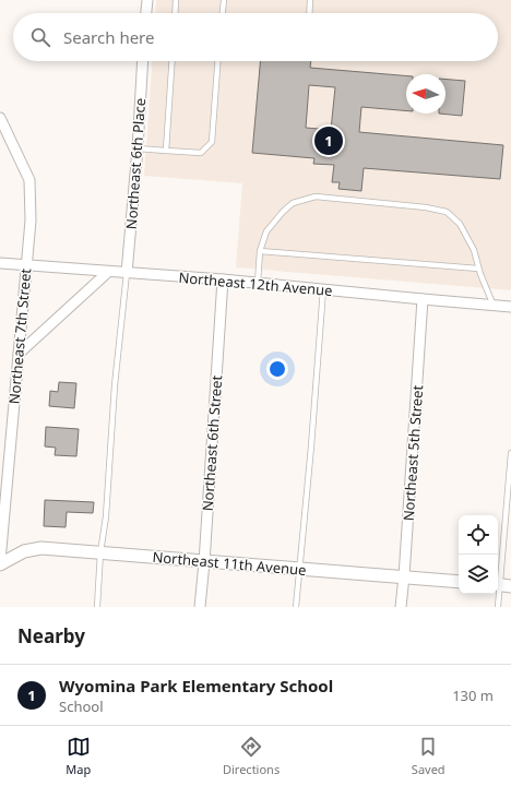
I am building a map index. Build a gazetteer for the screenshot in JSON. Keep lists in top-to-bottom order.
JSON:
{
  "streets": {
    "street": [
      "Northeast 6th Place",
      "Northeast 12th Avenue",
      "Northeast 7th Street",
      "Northeast 6th Street",
      "Northeast 5th Street",
      "Northeast 11th Avenue"
    ]
  },
  "crossings": [
    ["Northeast 6th Place", "Northeast 12th Avenue"],
    ["Northeast 12th Avenue", "Northeast 7th Street"],
    ["Northeast 12th Avenue", "Northeast 6th Street"],
    ["Northeast 12th Avenue", "Northeast 5th Street"],
    ["Northeast 7th Street", "Northeast 11th Avenue"],
    ["Northeast 6th Street", "Northeast 11th Avenue"],
    ["Northeast 5th Street", "Northeast 11th Avenue"]
  ],
  "north": "left",
  "page": {
    "search": "Search here",
    "pins": "1",
    "heading": "Nearby",
    "list": [
      {
        "mark": "1",
        "name": "Wyomina Park Elementary School",
        "note": "School",
        "value": "130 m"
      }
    ],
    "nav": ["Map", "Directions", "Saved"]
  }
}
